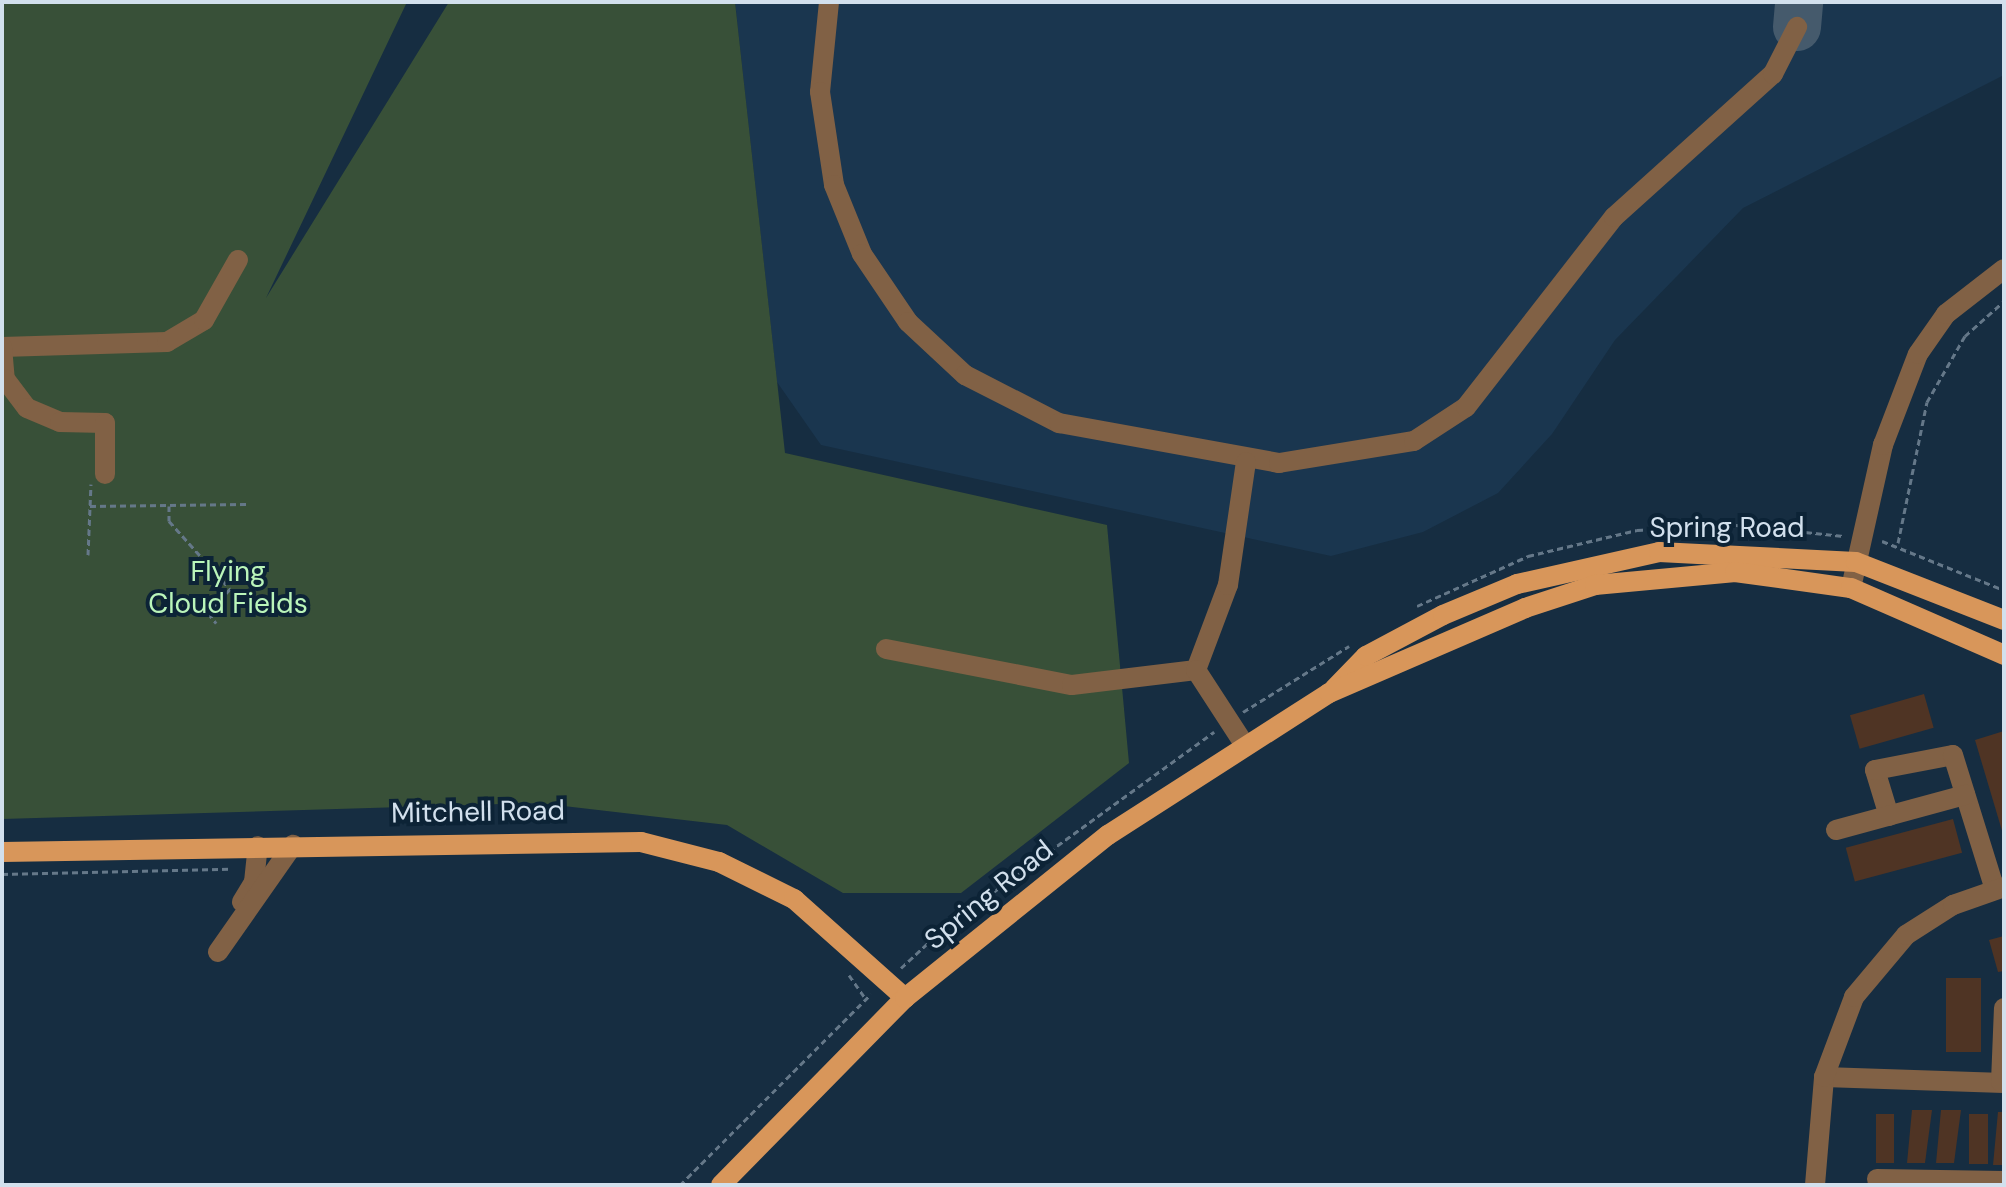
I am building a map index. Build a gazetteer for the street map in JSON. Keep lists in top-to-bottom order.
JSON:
{
  "streets": {
    "main road": ["Spring Road", "Mitchell Road"]
  },
  "crossings": [
    ["Spring Road", "Mitchell Road"]
  ],
  "parks": ["Flying Cloud Fields"]
}
